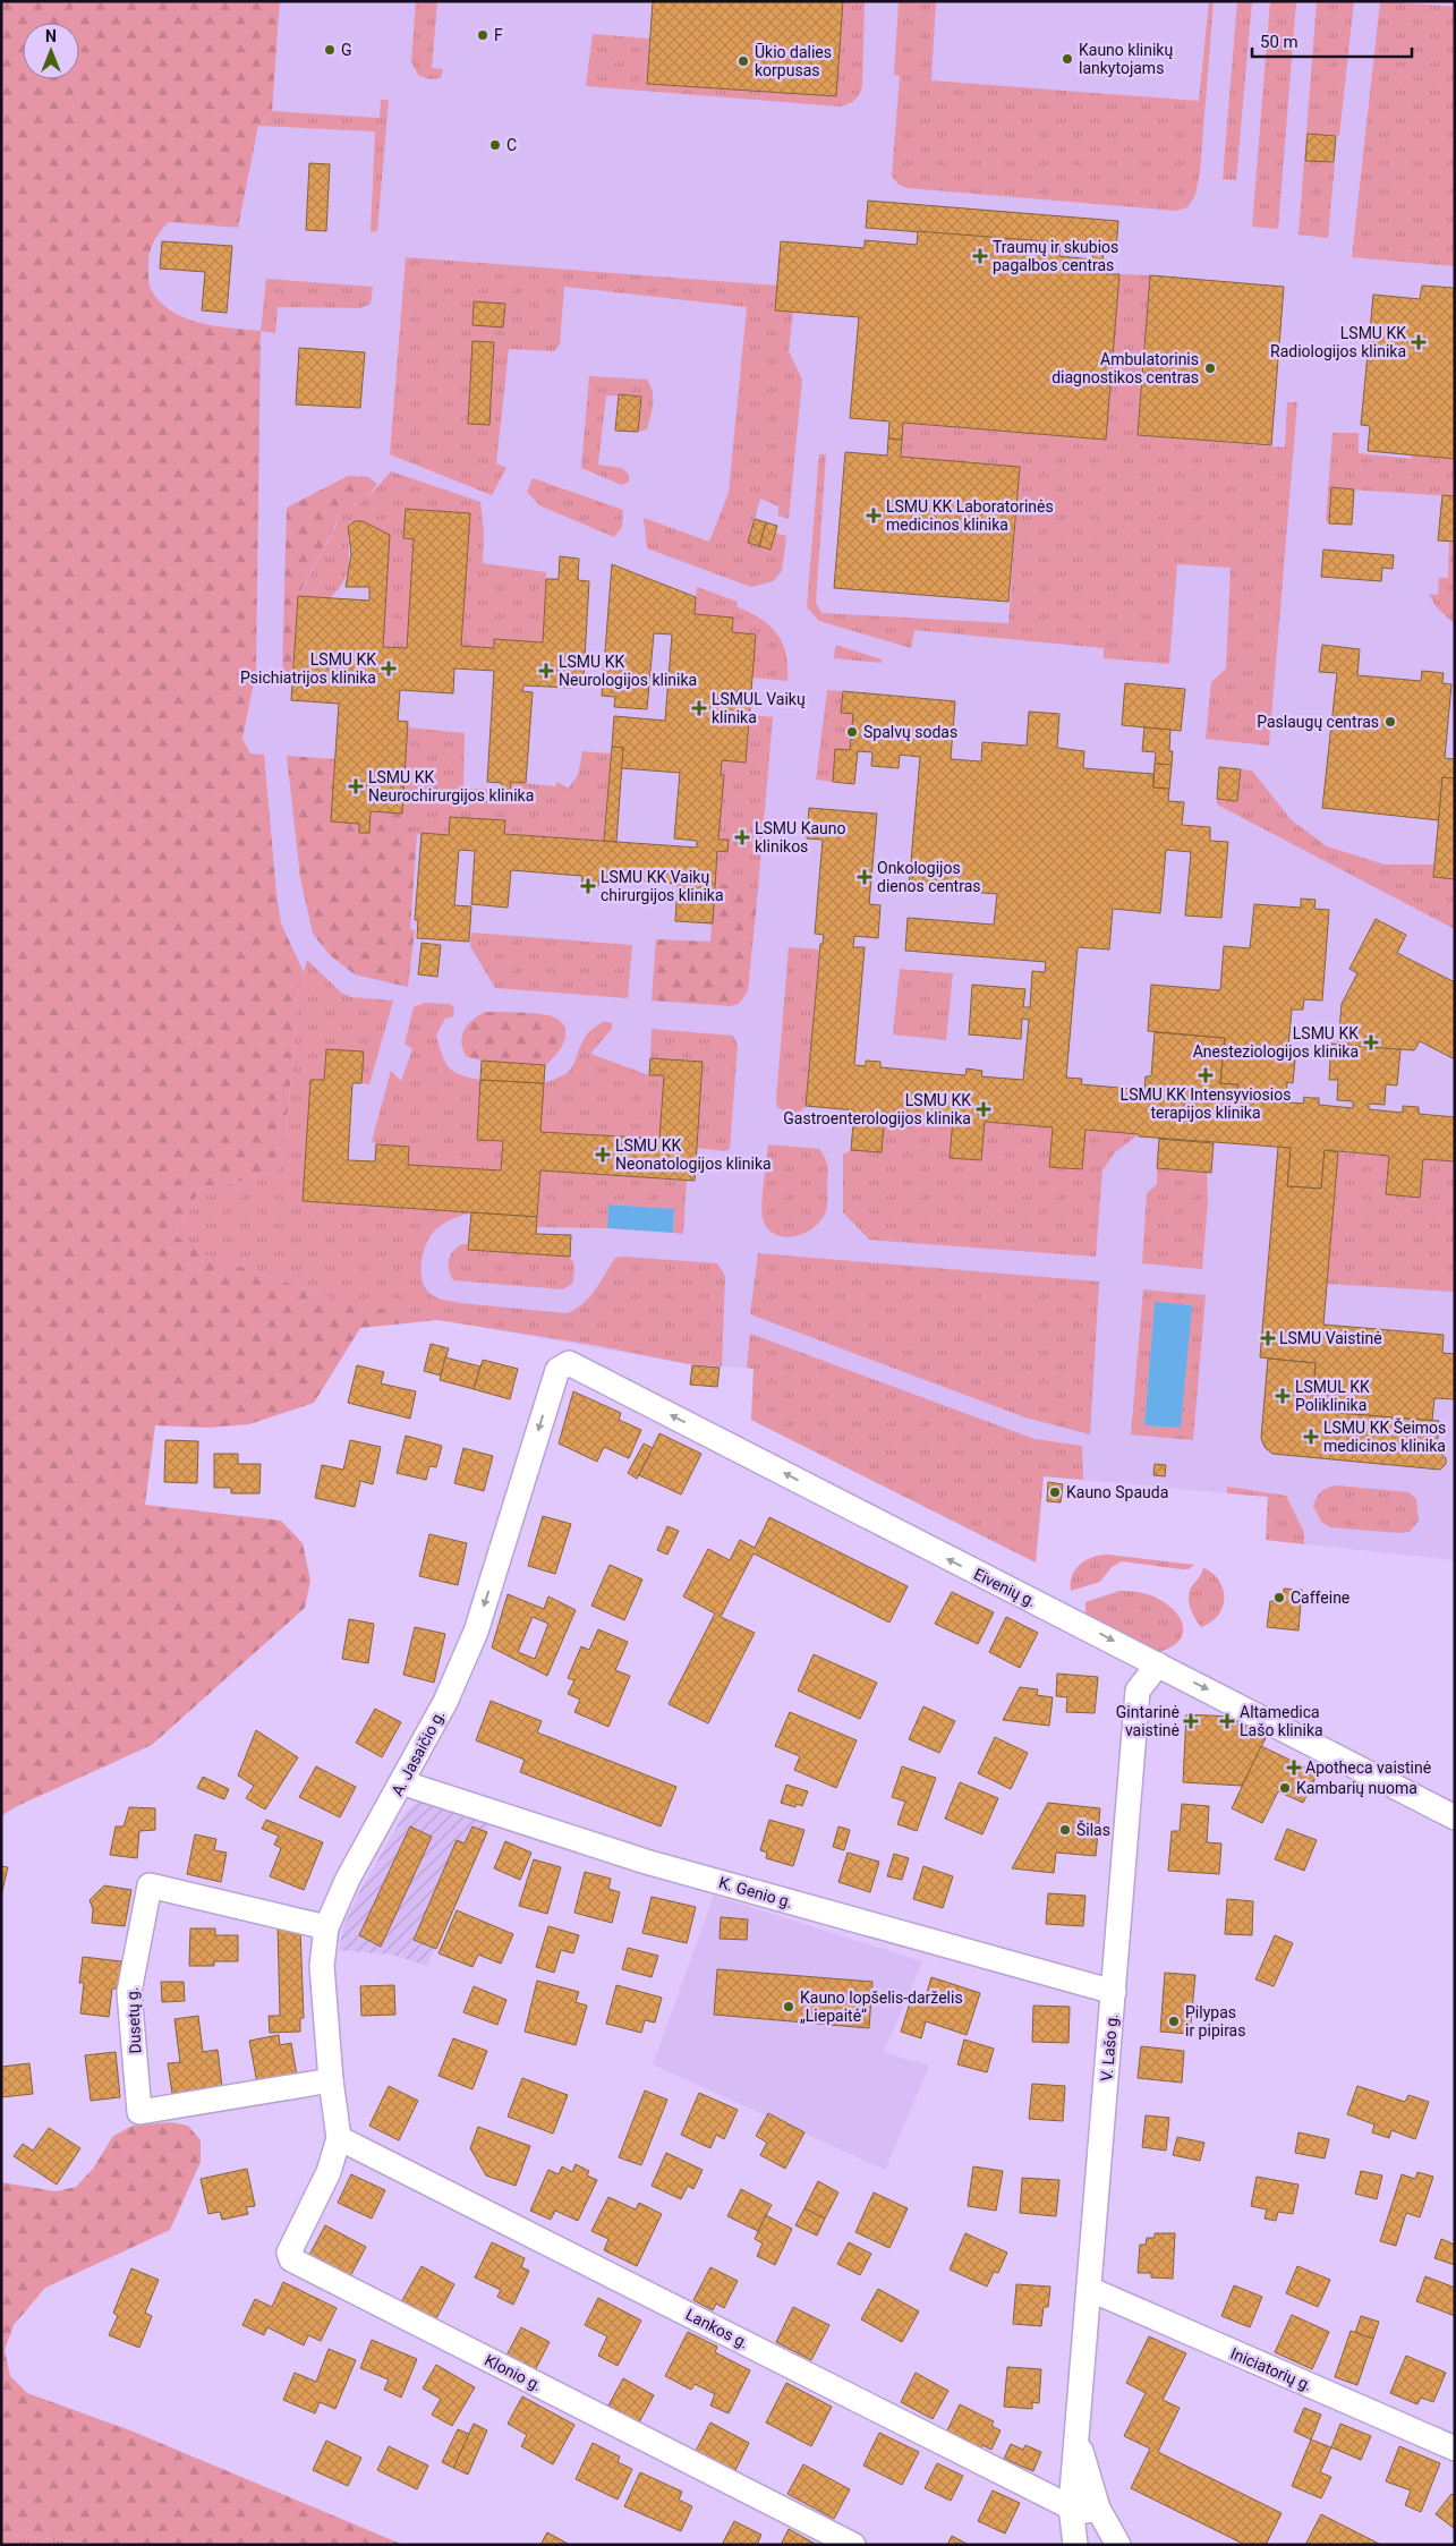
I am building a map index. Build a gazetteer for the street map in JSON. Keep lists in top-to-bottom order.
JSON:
{
  "streets": {
    "street": [
      "Eivenių g.",
      "A. Jasaičio g.",
      "K. Genio g.",
      "Dusetų g.",
      "V. Lašo g.",
      "Lankos g.",
      "Iniciatorių g.",
      "Klonio g."
    ]
  },
  "crossings": [
    ["Eivenių g.", "A. Jasaičio g."],
    ["Eivenių g.", "V. Lašo g."],
    ["A. Jasaičio g.", "K. Genio g."],
    ["A. Jasaičio g.", "Dusetų g."],
    ["A. Jasaičio g.", "Lankos g."],
    ["A. Jasaičio g.", "Klonio g."],
    ["K. Genio g.", "V. Lašo g."],
    ["V. Lašo g.", "Lankos g."],
    ["V. Lašo g.", "Iniciatorių g."],
    ["Lankos g.", "Klonio g."]
  ],
  "one_way": ["A. Jasaičio g."],
  "places": {
    "other": [
      "F",
      "G",
      "Kauno klinikų lankytojams",
      "Ūkio dalies korpusas",
      "C",
      "Ambulatorinis diagnostikos centras",
      "Paslaugų centras",
      "Spalvų sodas",
      "Kauno Spauda",
      "Caffeine",
      "Kambarių nuoma",
      "Šilas",
      "Kauno lopšelis-darželis „Liepaitė“",
      "Pilypas ir pipiras"
    ],
    "health": [
      "Traumų ir skubios pagalbos centras",
      "LSMU KK Radiologijos klinika",
      "LSMU KK Laboratorinės medicinos klinika",
      "LSMU KK Psichiatrijos klinika",
      "LSMU KK Neurologijos klinika",
      "LSMUL Vaikų klinika",
      "LSMU KK Neurochirurgijos klinika",
      "LSMU Kauno klinikos",
      "Onkologijos dienos centras",
      "LSMU KK Vaikų chirurgijos klinika",
      "LSMU KK Anesteziologijos klinika",
      "LSMU KK Intensyviosios terapijos klinika",
      "LSMU KK Gastroenterologijos klinika",
      "LSMU KK Neonatologijos klinika",
      "LSMU Vaistinė",
      "LSMUL KK Poliklinika",
      "LSMU KK Šeimos medicinos klinika",
      "Gintarinė vaistinė",
      "Altamedica Lašo klinika",
      "Apotheca vaistinė"
    ]
  },
  "scale_bar": "50 m",
  "north": "top"
}
